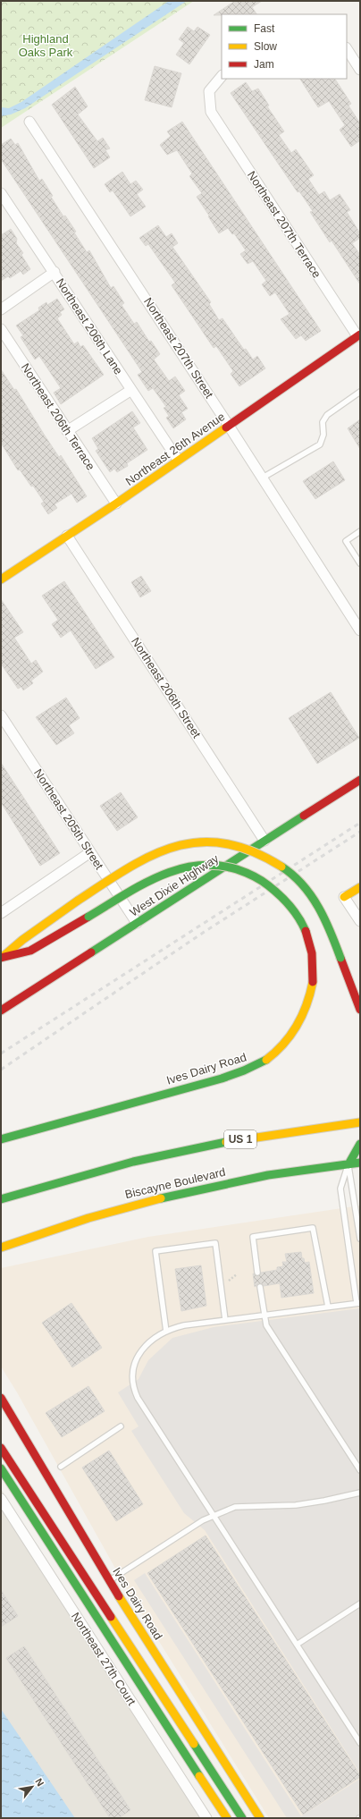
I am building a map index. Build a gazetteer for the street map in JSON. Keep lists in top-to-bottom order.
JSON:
{
  "streets": {
    "main road": [
      "Northeast 26th Avenue",
      "West Dixie Highway",
      "Ives Dairy Road",
      "US 1",
      "Biscayne Boulevard"
    ],
    "street": [
      "Northeast 207th Terrace",
      "Northeast 206th Lane",
      "Northeast 207th Street",
      "Northeast 206th Terrace",
      "Northeast 206th Street",
      "Northeast 205th Street",
      "Northeast 27th Court"
    ]
  },
  "crossings": [
    ["Northeast 207th Terrace", "Northeast 26th Avenue"],
    ["Northeast 206th Lane", "Northeast 26th Avenue"],
    ["Northeast 207th Street", "Northeast 26th Avenue"],
    ["Northeast 206th Terrace", "Northeast 26th Avenue"],
    ["Northeast 26th Avenue", "Northeast 206th Street"],
    ["Northeast 206th Street", "West Dixie Highway"],
    ["Northeast 205th Street", "West Dixie Highway"]
  ],
  "parks": ["Highland Oaks Park"],
  "legend": ["Fast", "Slow", "Jam"],
  "north": "top right"
}
